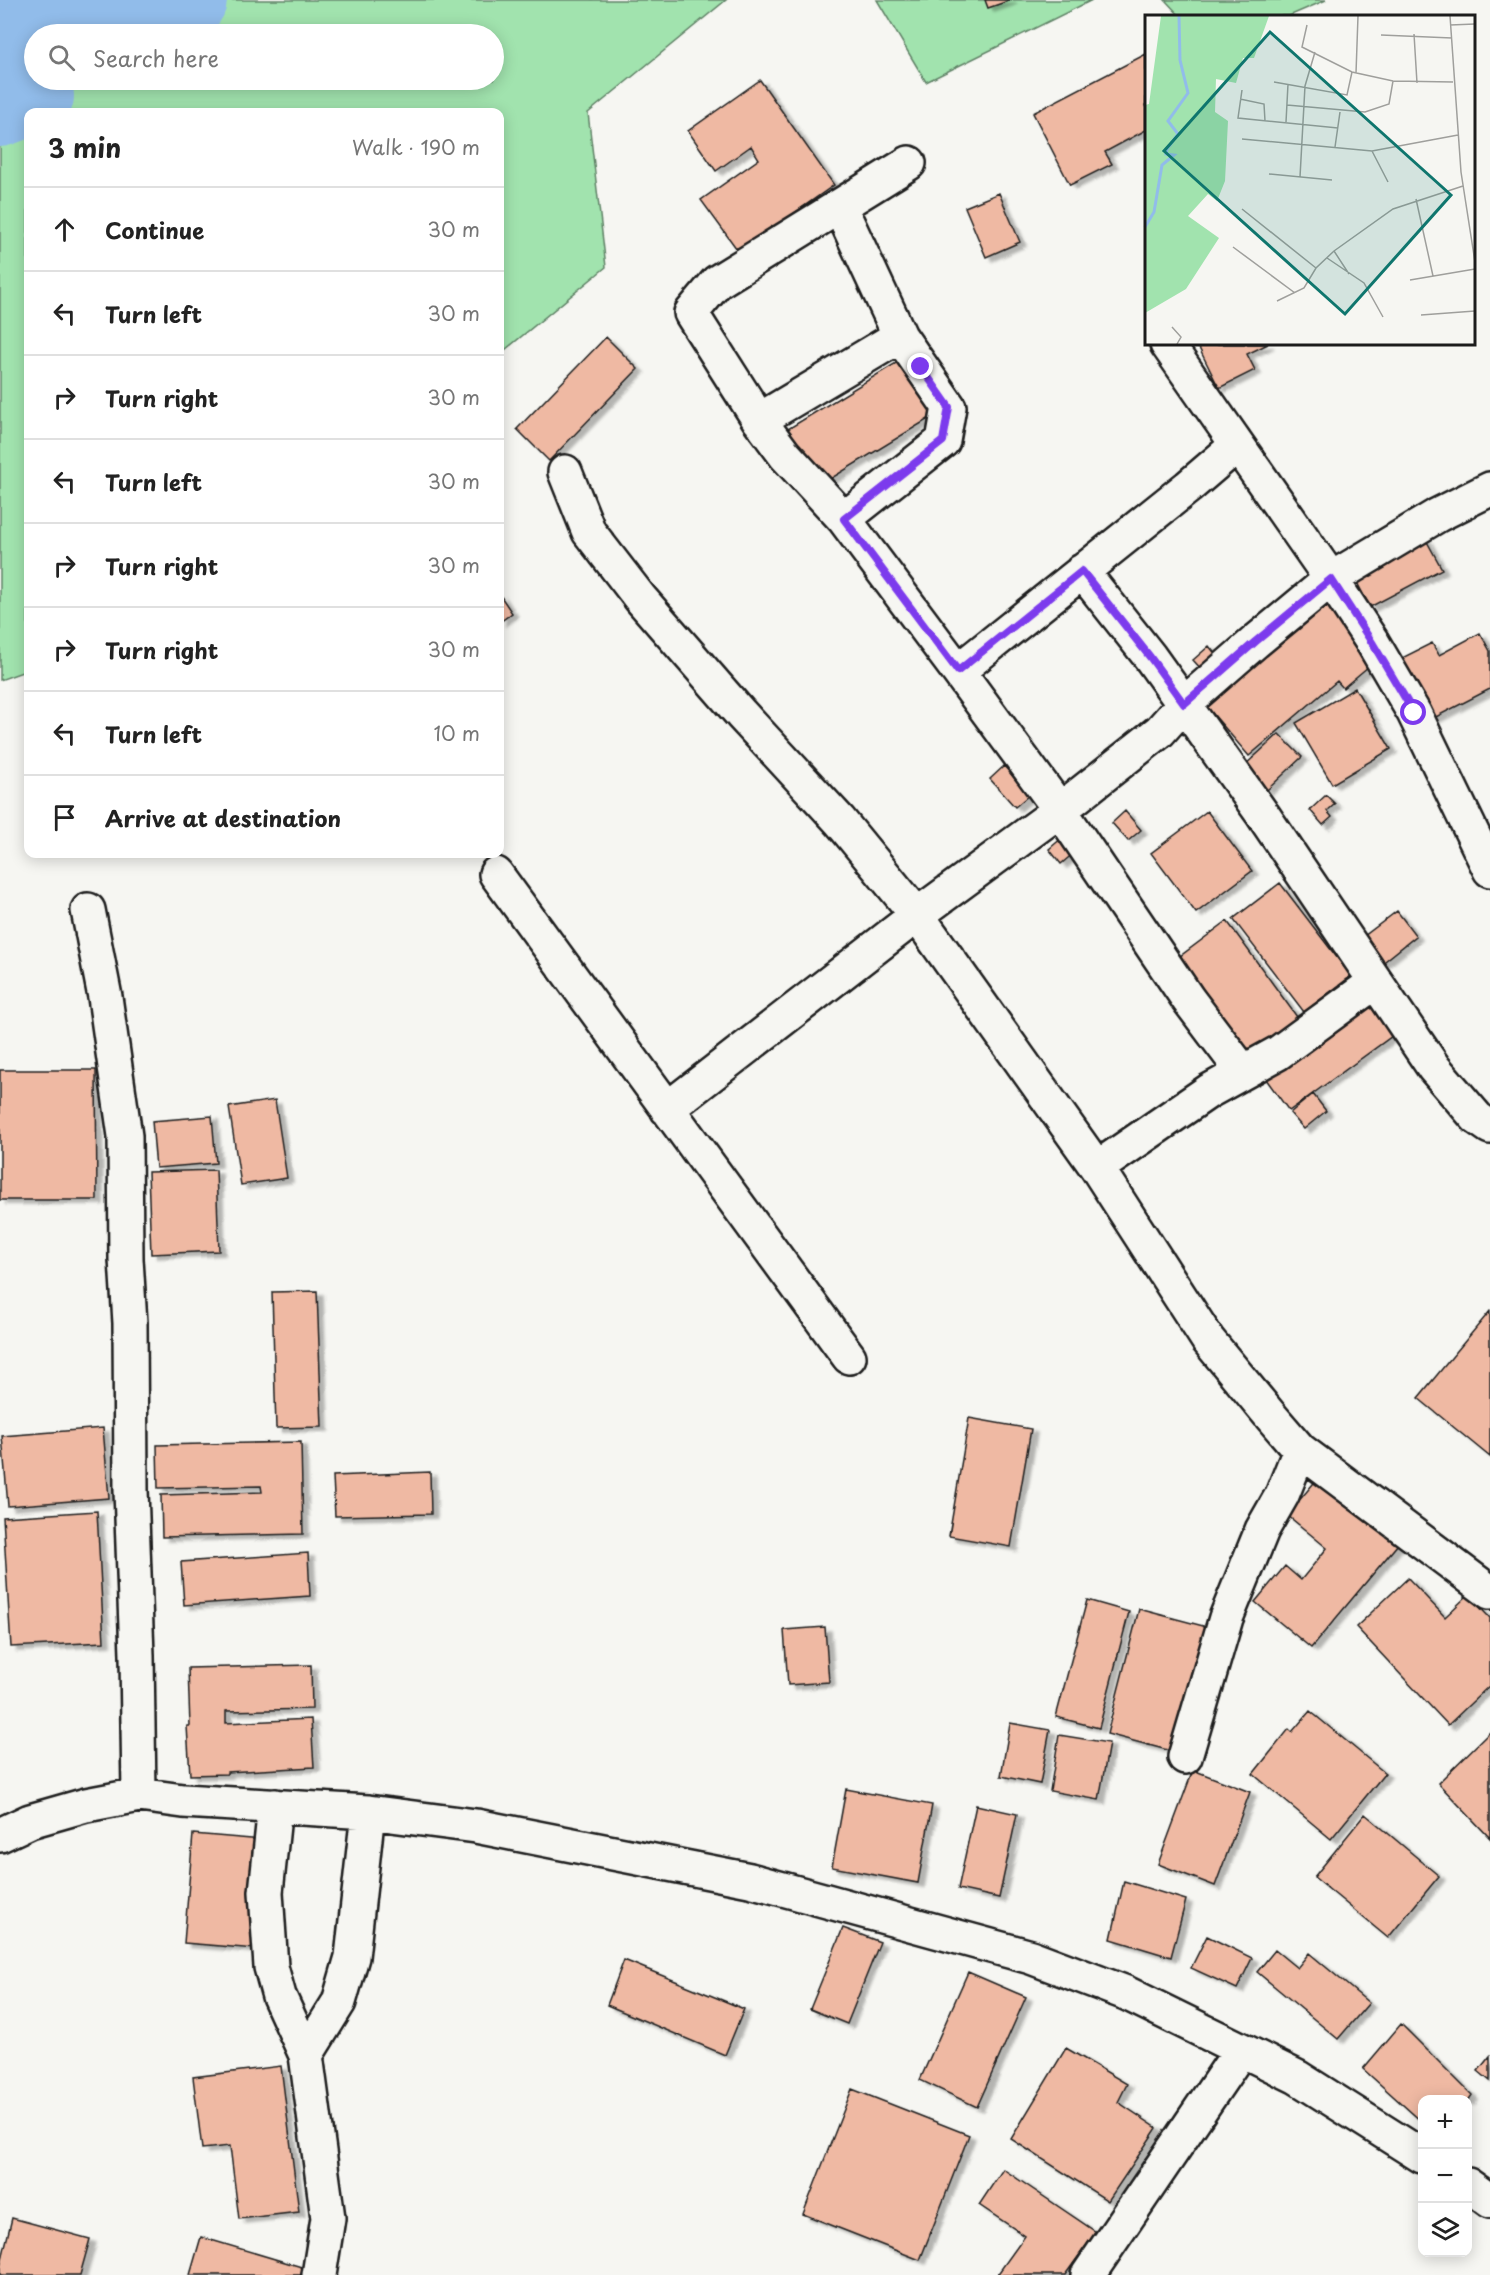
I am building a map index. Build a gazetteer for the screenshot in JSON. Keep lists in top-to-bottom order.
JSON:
{
  "page": {
    "search": "Search here",
    "heading": ["3 min", "Walk · 190 m"],
    "list": [
      ["Continue", "30 m"],
      ["Turn left", "30 m"],
      ["Turn right", "30 m"],
      ["Turn left", "30 m"],
      ["Turn right", "30 m"],
      ["Turn right", "30 m"],
      ["Turn left", "10 m"],
      "Arrive at destination"
    ],
    "map_buttons": ["+", "−"]
  }
}
